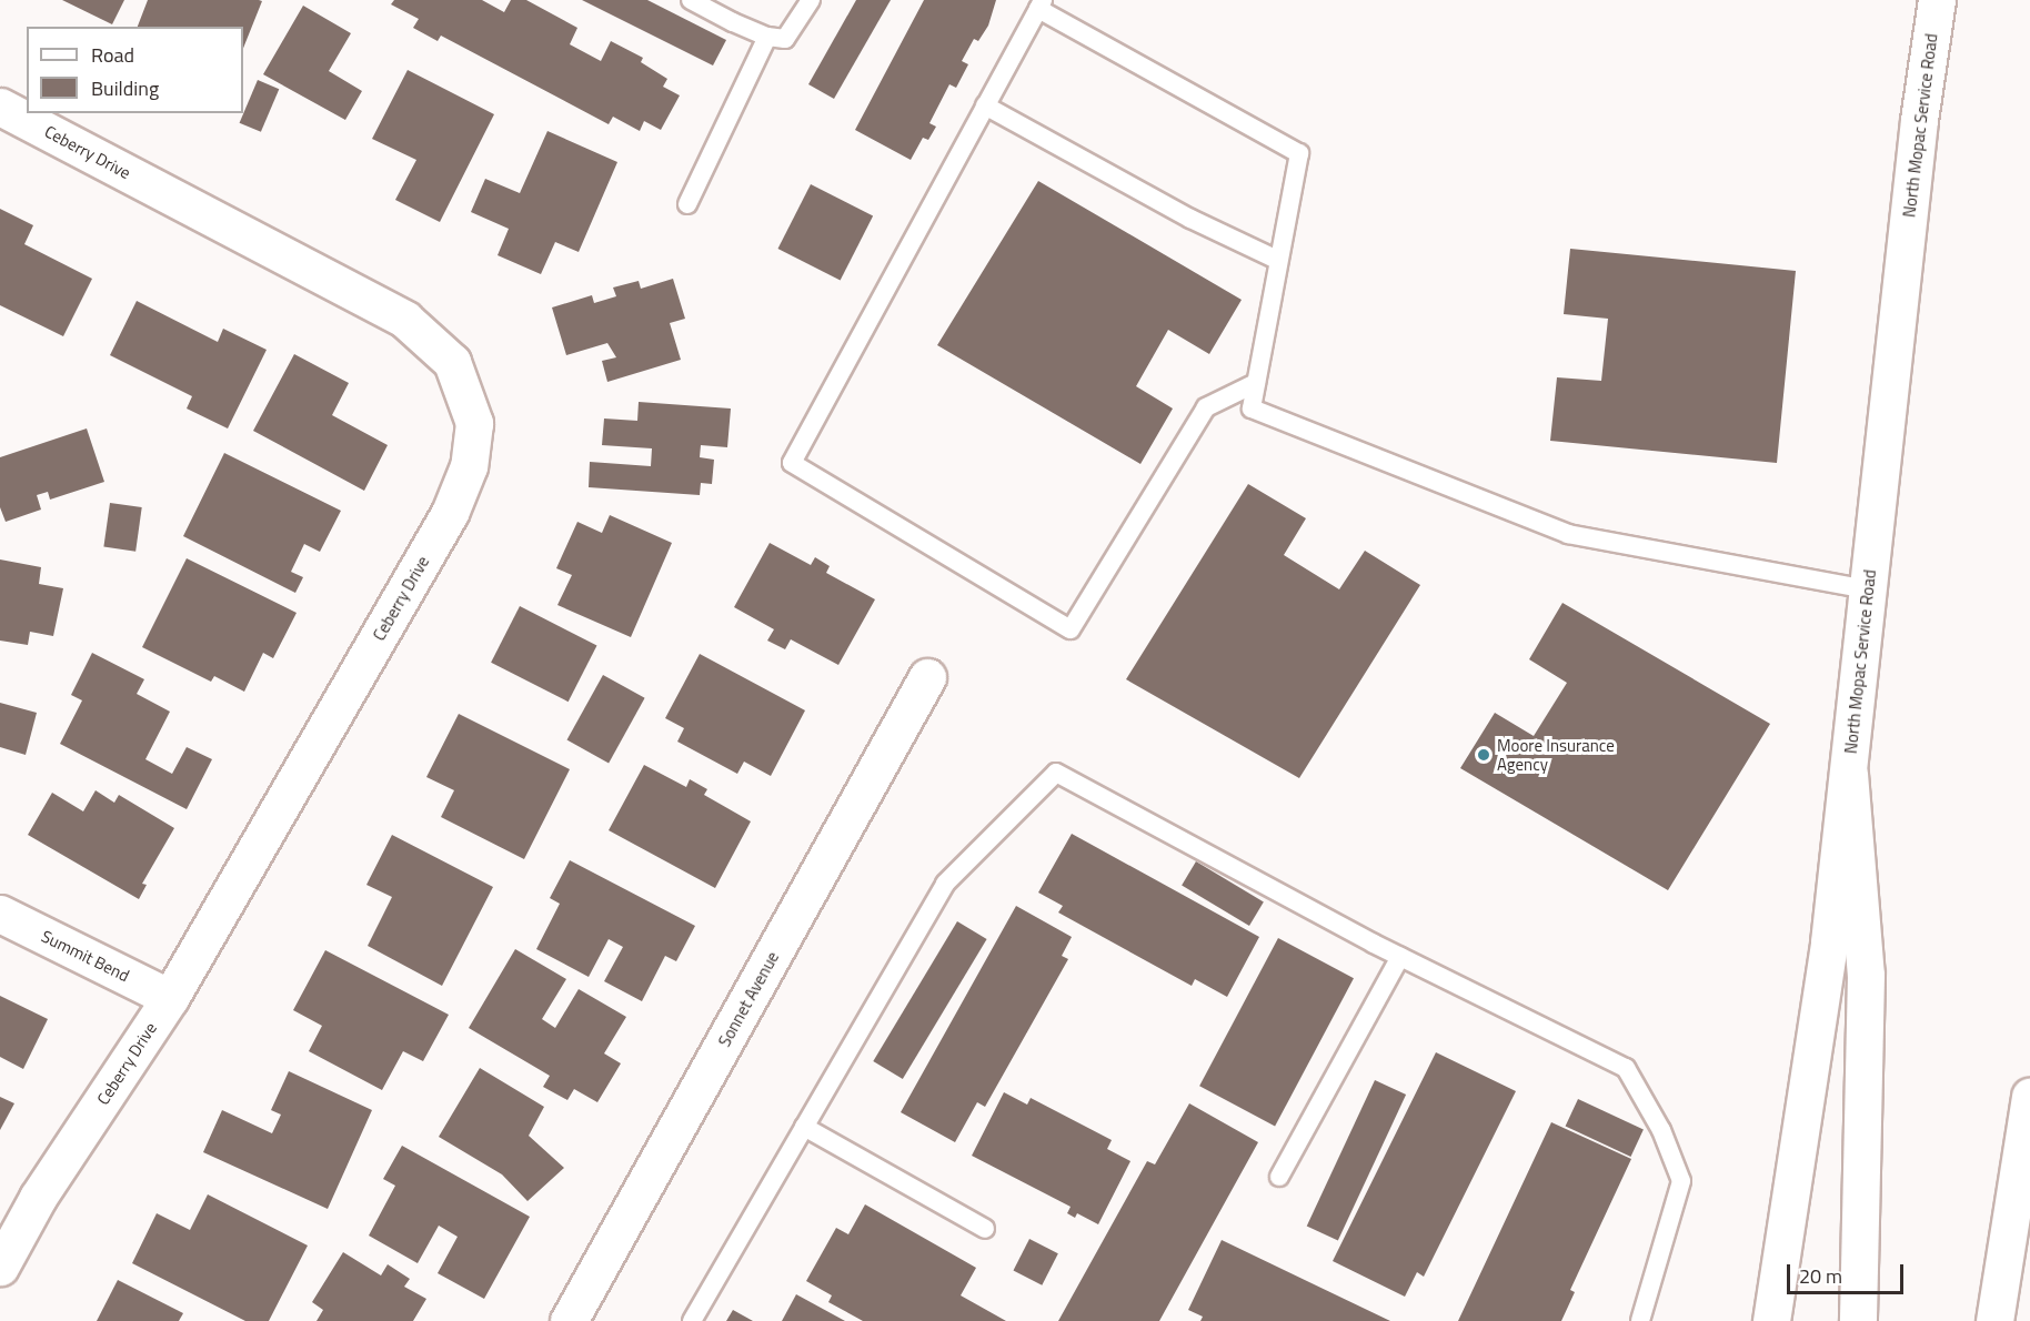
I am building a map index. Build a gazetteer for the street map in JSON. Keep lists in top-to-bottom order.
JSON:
{
  "streets": {
    "main road": [
      "North Mopac Service Road",
      "Ceberry Drive",
      "Summit Bend",
      "Sonnet Avenue"
    ]
  },
  "crossings": [
    ["Ceberry Drive", "Summit Bend"]
  ],
  "places": ["Moore Insurance Agency"],
  "legend": ["Road", "Building"],
  "scale_bar": "20 m"
}
